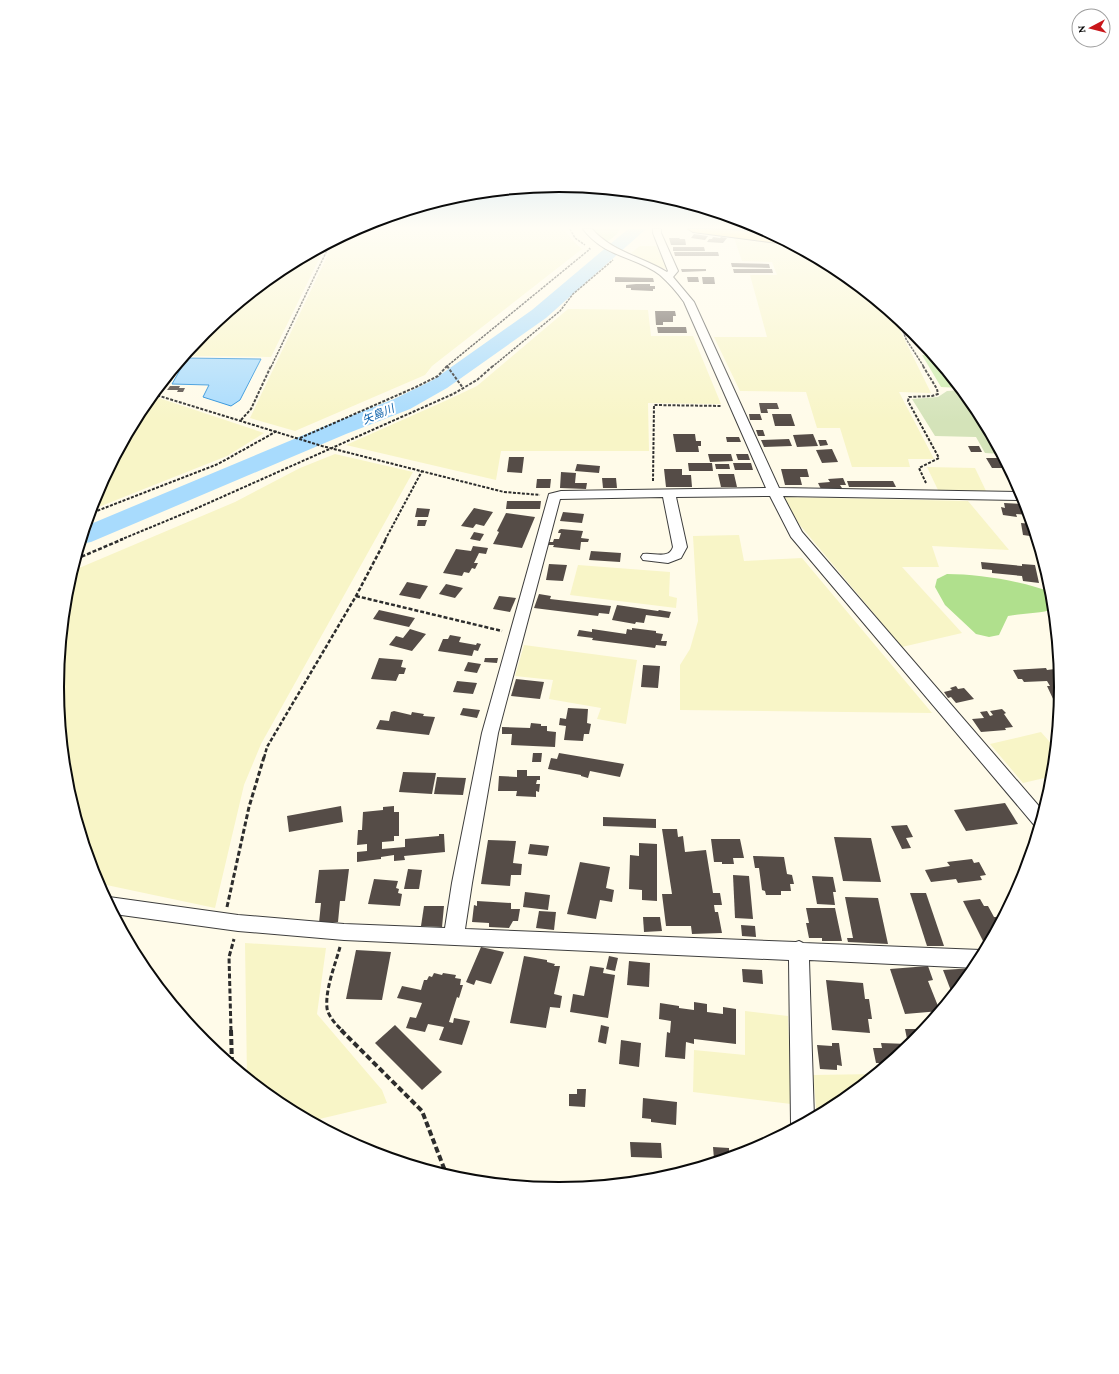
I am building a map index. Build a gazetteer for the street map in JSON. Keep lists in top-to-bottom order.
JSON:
{
  "water": ["矢島川"],
  "north": "left"
}
